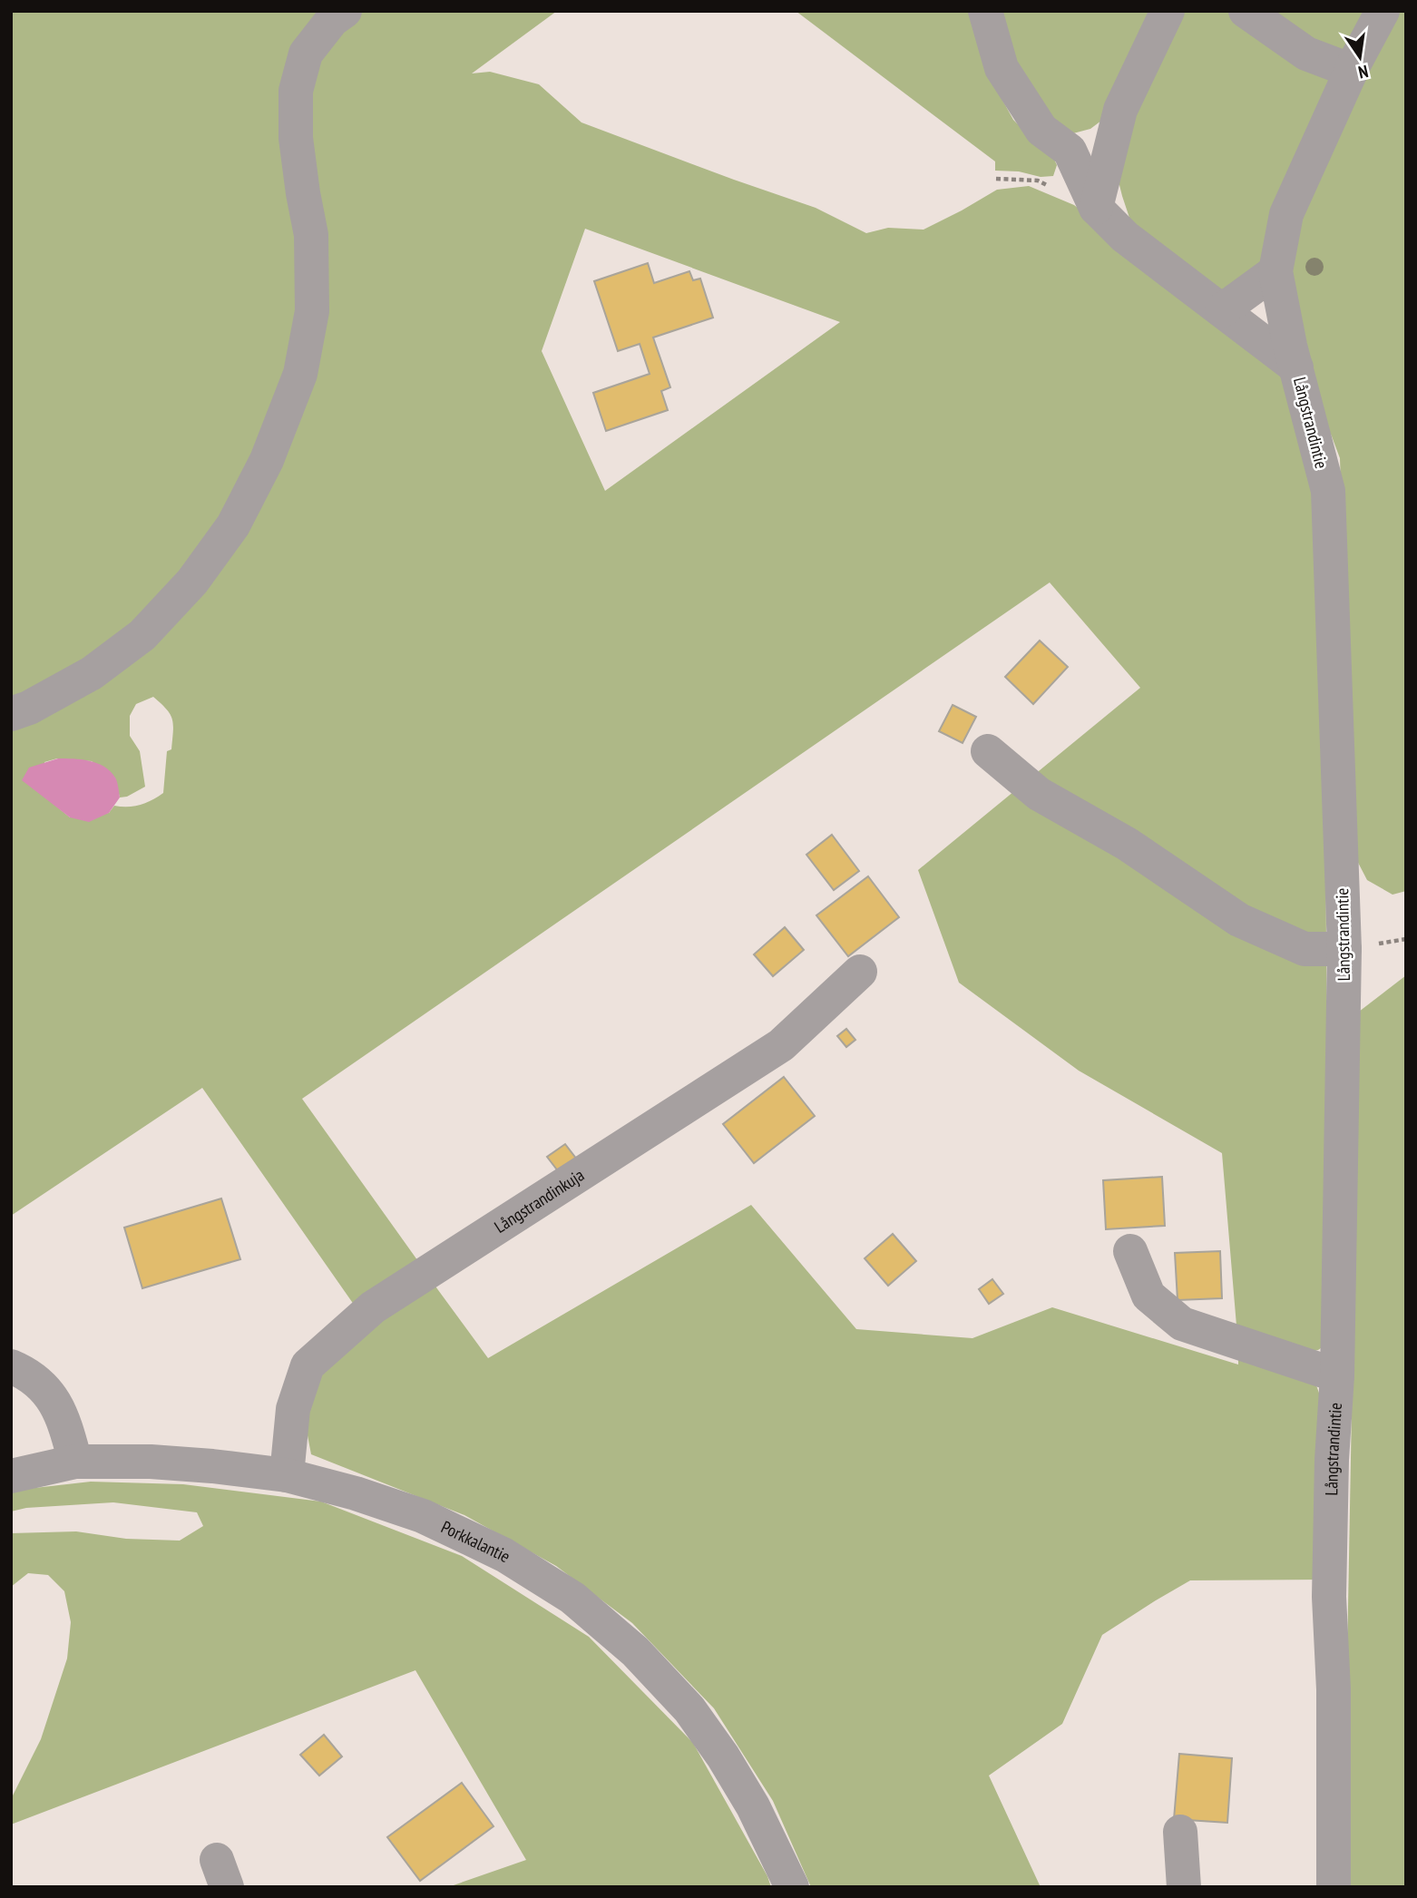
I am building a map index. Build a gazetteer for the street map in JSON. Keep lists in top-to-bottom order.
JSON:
{
  "streets": {
    "street": ["Långstrandintie", "Långstrandinkuja", "Porkkalantie"]
  },
  "crossings": [
    ["Långstrandinkuja", "Porkkalantie"]
  ],
  "north": "bottom"
}
